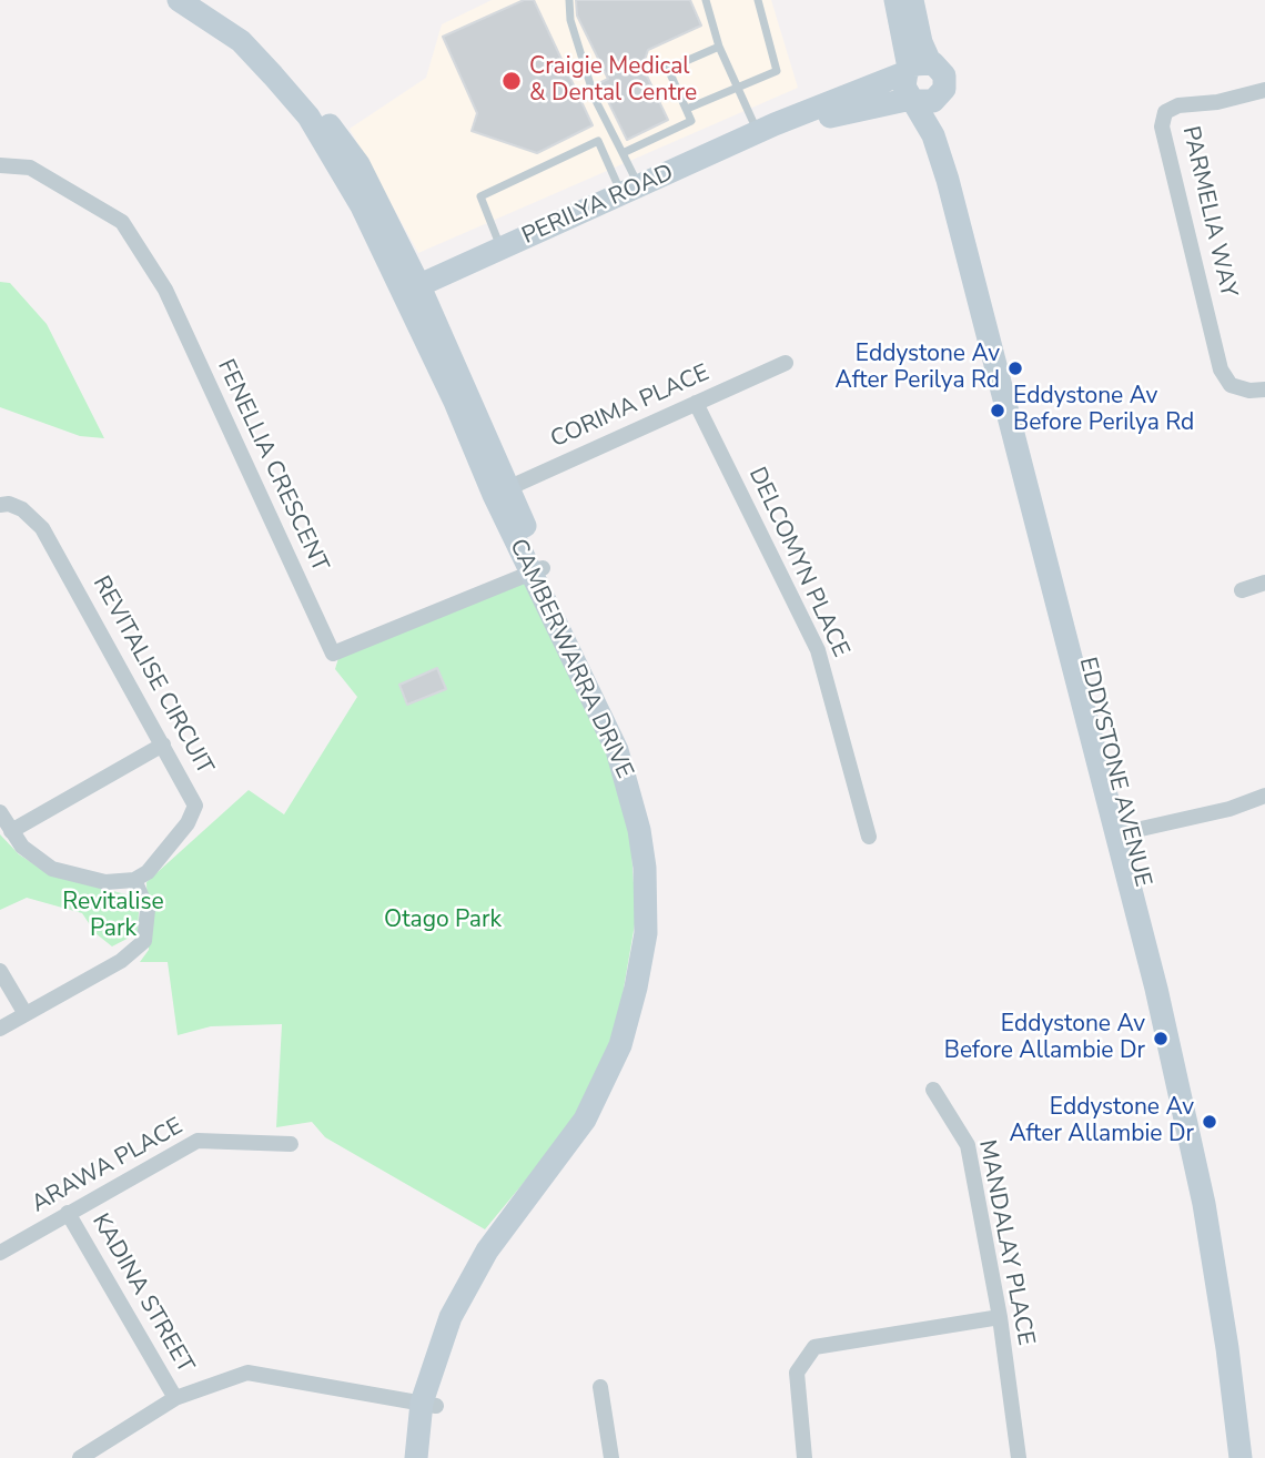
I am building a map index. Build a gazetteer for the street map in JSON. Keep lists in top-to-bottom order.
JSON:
{
  "streets": {
    "main road": ["PERILYA ROAD", "CAMBERWARRA DRIVE", "EDDYSTONE AVENUE"],
    "street": [
      "PARMELIA WAY",
      "CORIMA PLACE",
      "FENELLIA CRESCENT",
      "DELCOMYN PLACE",
      "REVITALISE CIRCUIT",
      "ARAWA PLACE",
      "MANDALAY PLACE",
      "KADINA STREET"
    ]
  },
  "crossings": [
    ["PERILYA ROAD", "CAMBERWARRA DRIVE"],
    ["PERILYA ROAD", "EDDYSTONE AVENUE"],
    ["CORIMA PLACE", "DELCOMYN PLACE"],
    ["CORIMA PLACE", "CAMBERWARRA DRIVE"],
    ["FENELLIA CRESCENT", "CAMBERWARRA DRIVE"],
    ["ARAWA PLACE", "KADINA STREET"]
  ],
  "parks": ["Revitalise Park", "Otago Park"],
  "places": [
    "Craigie Medical & Dental Centre",
    "Eddystone Av After Perilya Rd",
    "Eddystone Av Before Perilya Rd",
    "Eddystone Av Before Allambie Dr",
    "Eddystone Av After Allambie Dr"
  ]
}
